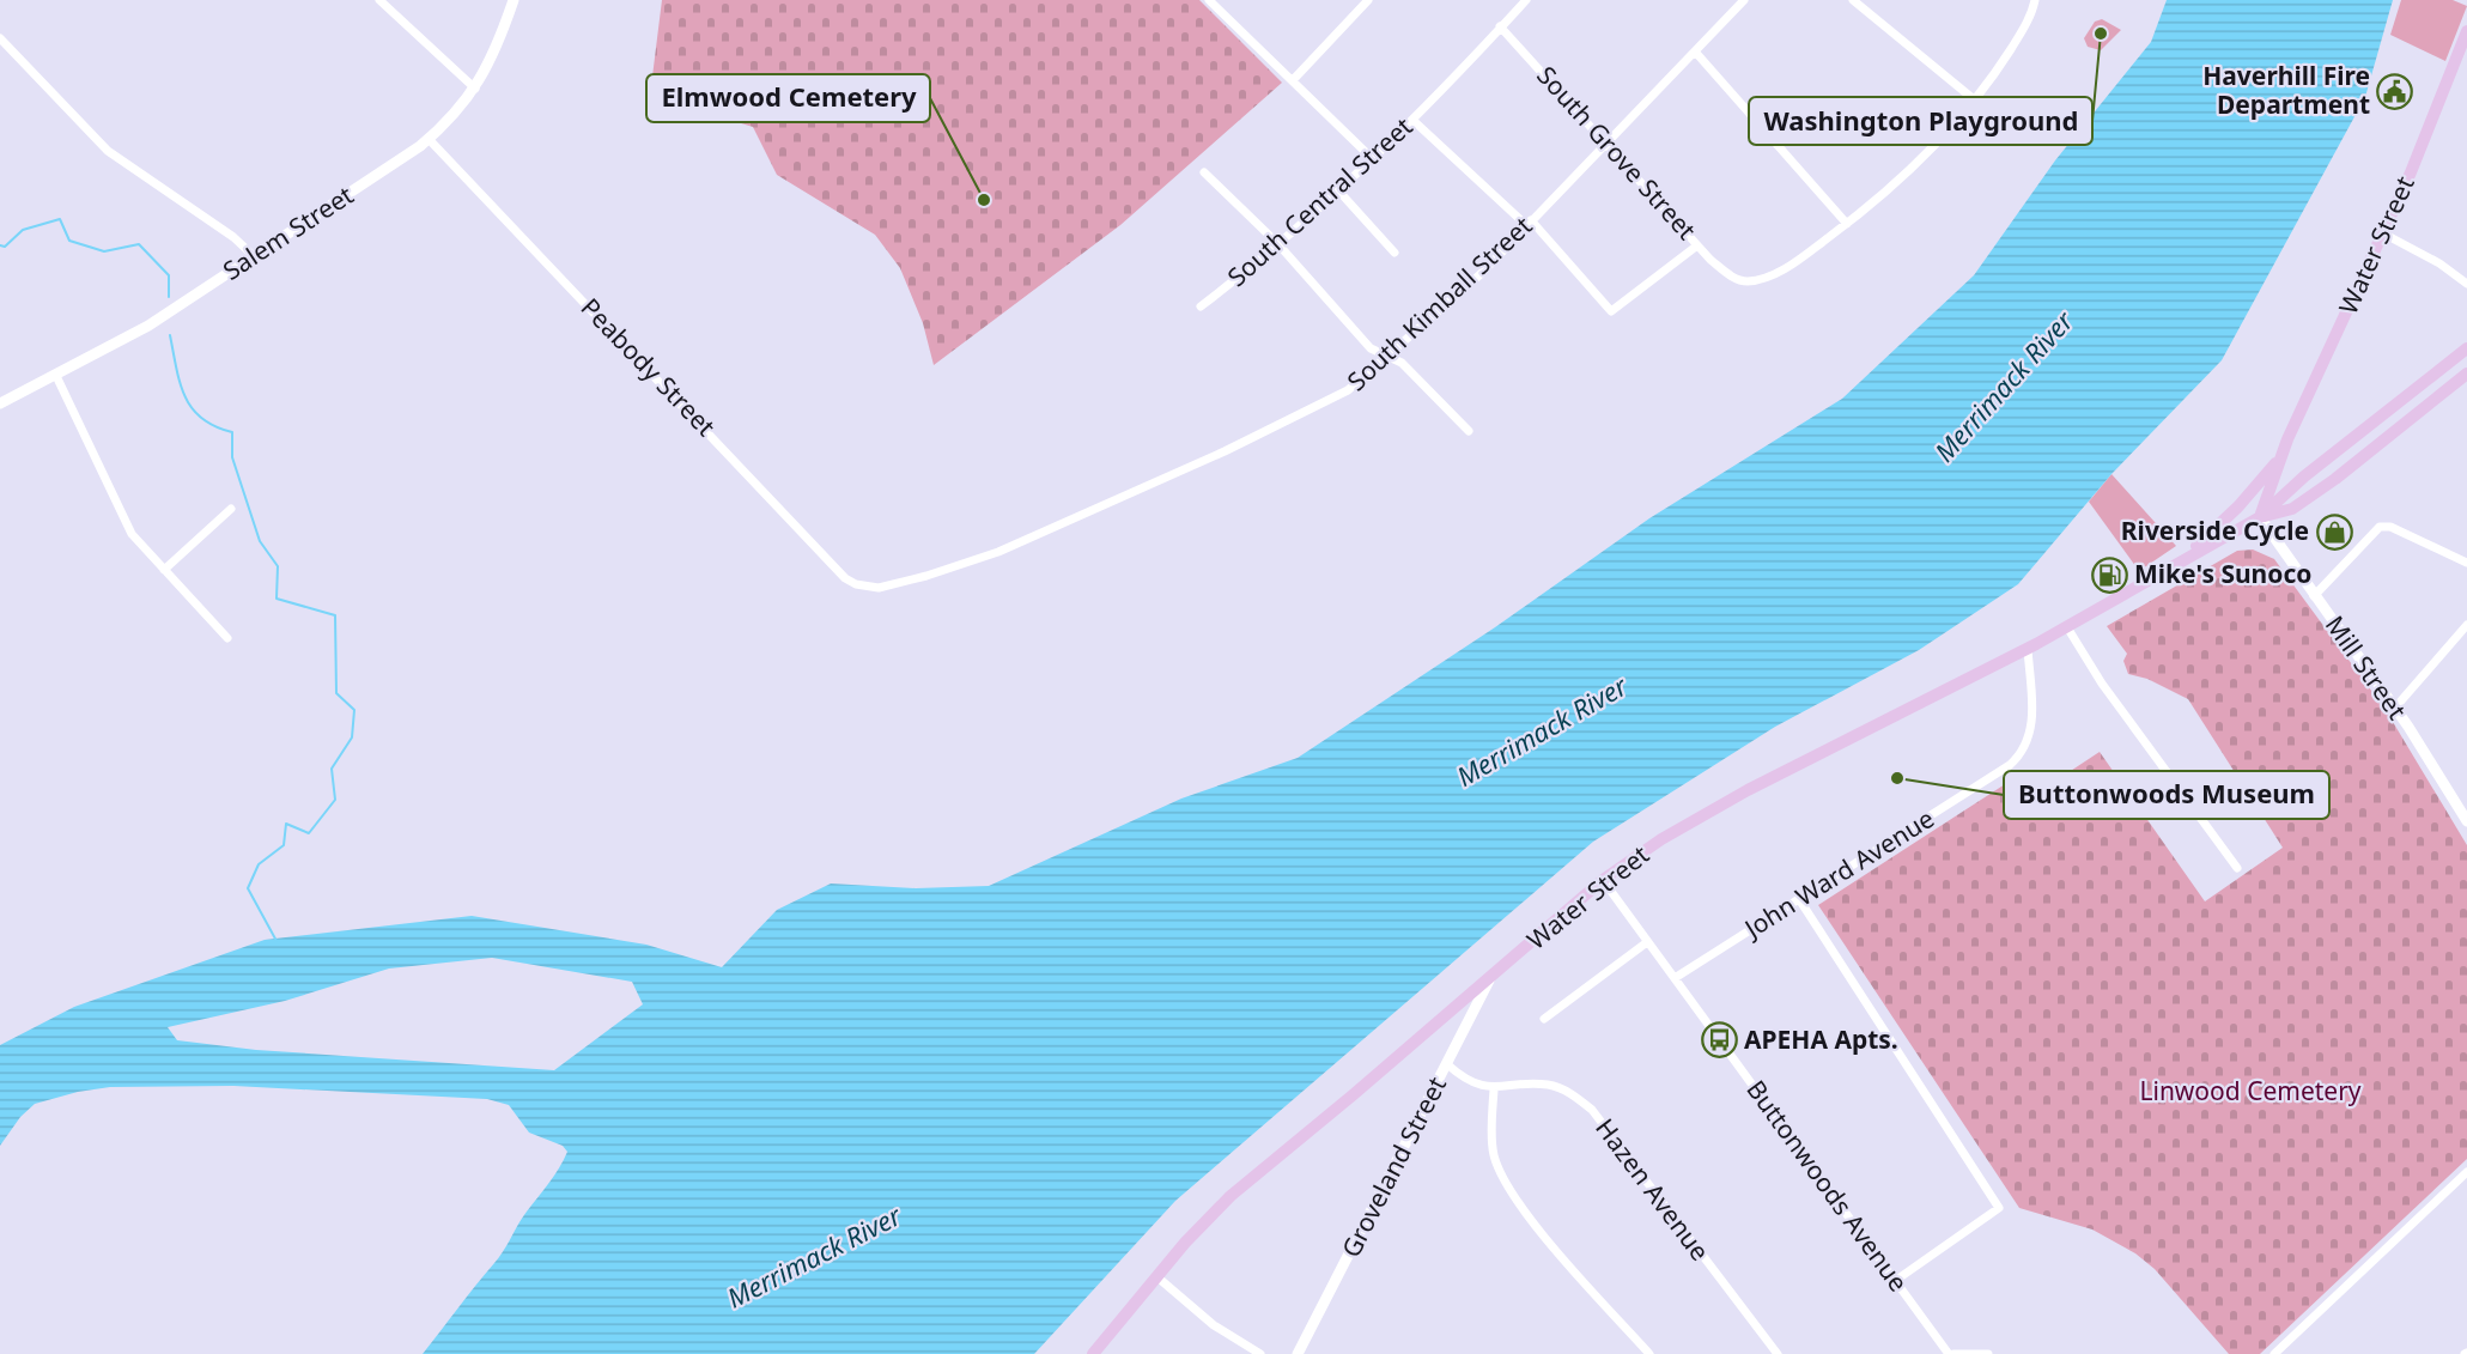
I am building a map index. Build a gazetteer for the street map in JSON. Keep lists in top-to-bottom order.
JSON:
{
  "streets": {
    "main road": [
      "Salem Street",
      "Water Street",
      "Mill Street",
      "Groveland Street"
    ],
    "street": [
      "South Grove Street",
      "South Central Street",
      "South Kimball Street",
      "Peabody Street",
      "John Ward Avenue",
      "Buttonwoods Avenue",
      "Hazen Avenue"
    ]
  },
  "crossings": [
    ["South Grove Street", "South Central Street"],
    ["South Grove Street", "South Kimball Street"],
    ["Salem Street", "Peabody Street"],
    ["Water Street", "Mill Street"],
    ["Water Street", "John Ward Avenue"],
    ["Water Street", "Groveland Street"],
    ["Water Street", "Buttonwoods Avenue"],
    ["South Kimball Street", "Peabody Street"],
    ["John Ward Avenue", "Buttonwoods Avenue"]
  ],
  "water": ["Merrimack River"],
  "parks": ["Linwood Cemetery"],
  "places": {
    "other": ["Washington Playground", "Elmwood Cemetery", "Buttonwoods Museum"],
    "public building": ["Haverhill Fire Department"],
    "shop": ["Riverside Cycle"],
    "fuel station": ["Mike's Sunoco"],
    "bus stop": ["APEHA Apts."]
  }
}
